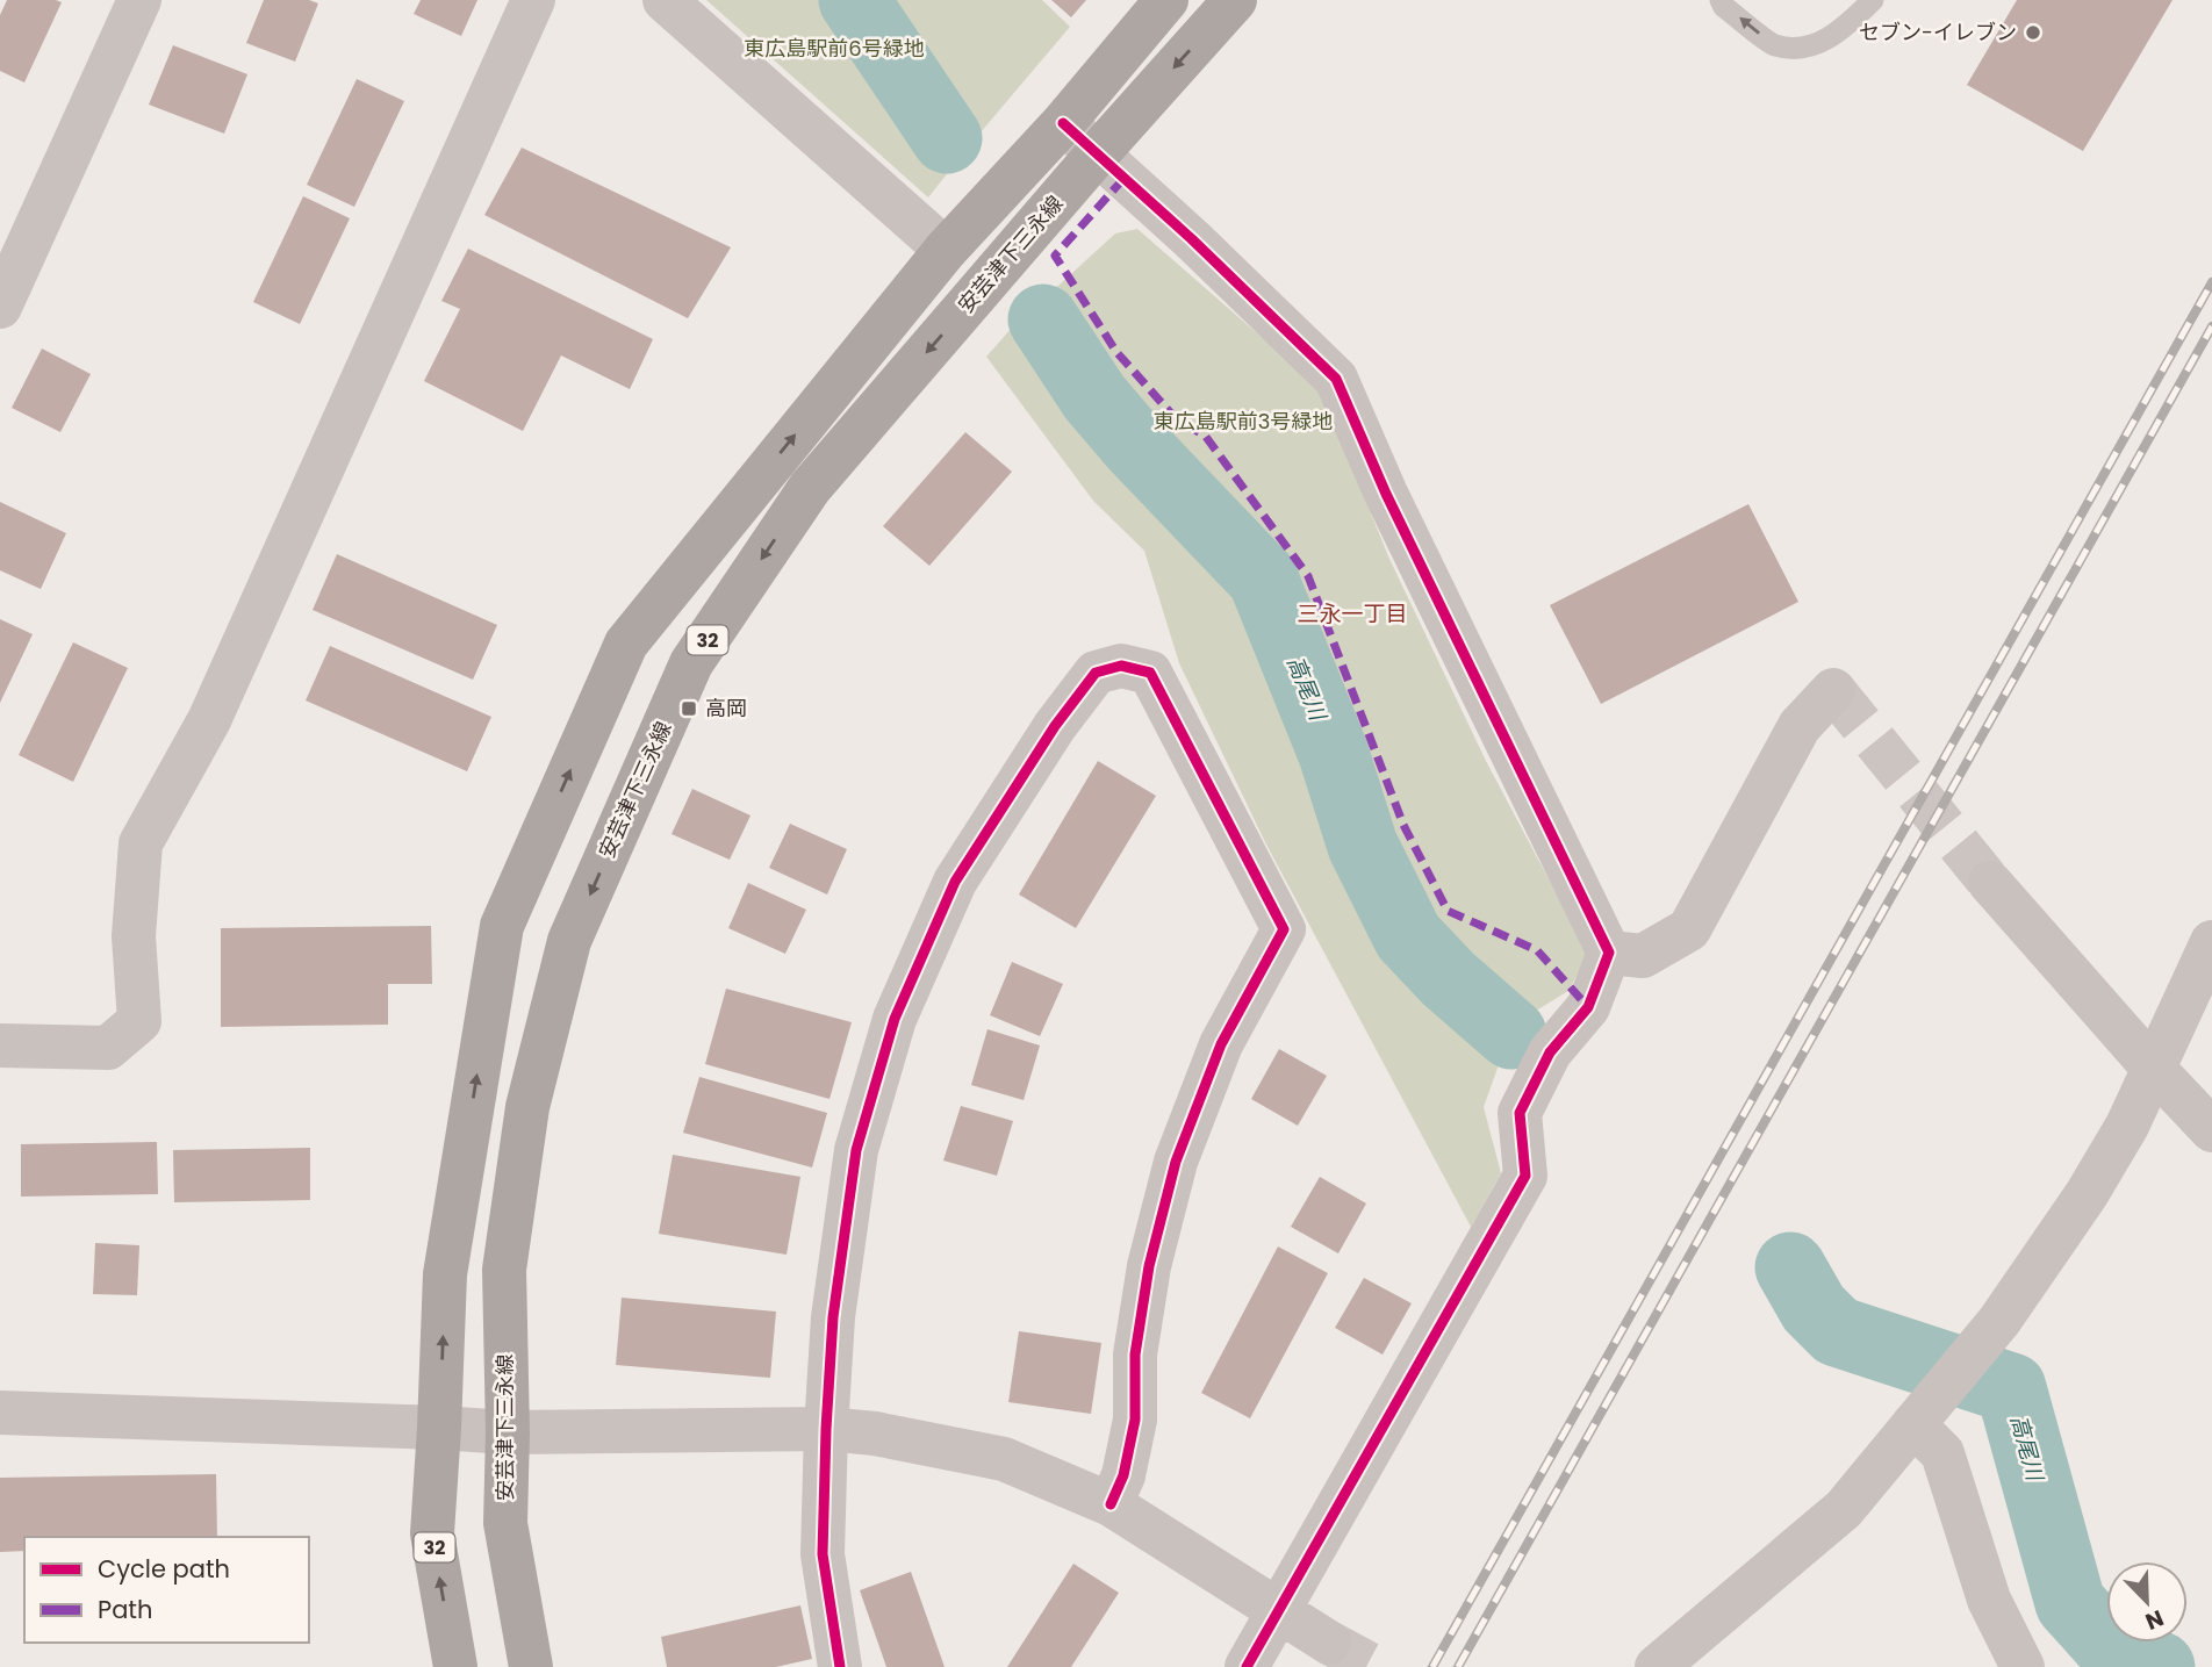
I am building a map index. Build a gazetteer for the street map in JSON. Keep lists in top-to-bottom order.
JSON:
{
  "streets": {
    "main road": ["安芸津下三永線", "32"]
  },
  "districts": ["三永一丁目"],
  "water": ["高尾川"],
  "parks": ["東広島駅前6号緑地", "東広島駅前3号緑地"],
  "places": {
    "other": ["セブン-イレブン"],
    "transit": ["高岡"]
  },
  "legend": ["Cycle path", "Path"],
  "north": "bottom right"
}
